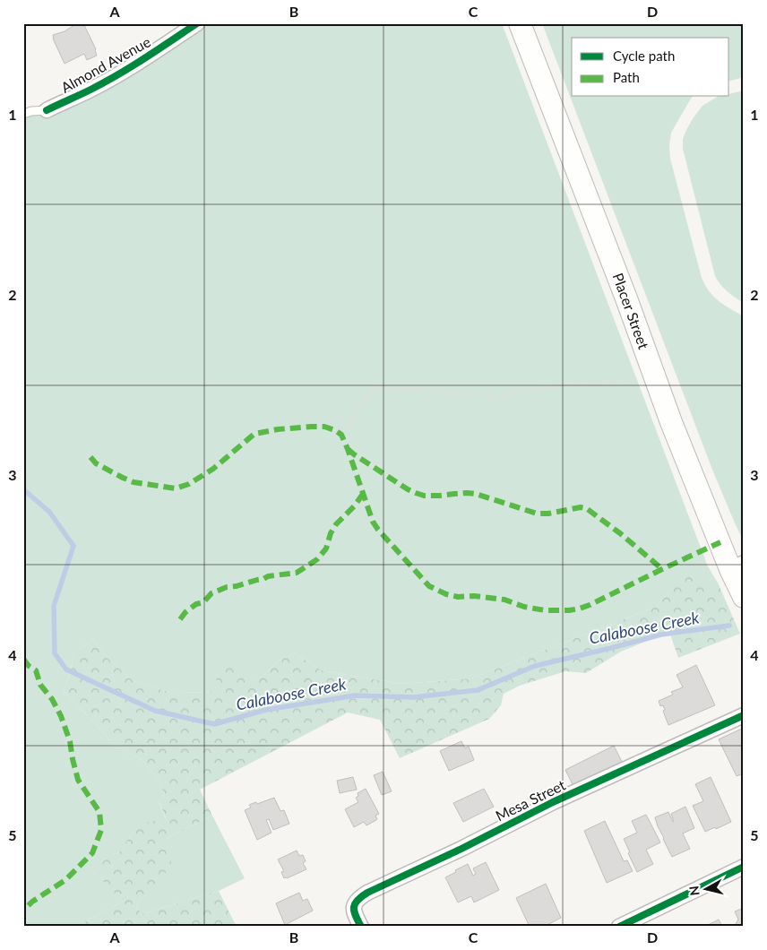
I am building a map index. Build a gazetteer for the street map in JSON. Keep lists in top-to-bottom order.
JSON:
{
  "streets": {
    "main road": ["Placer Street"],
    "street": ["Almond Avenue", "Mesa Street"]
  },
  "water": ["Calaboose Creek"],
  "legend": ["Cycle path", "Path"],
  "north": "left",
  "grid": {
    "columns": [
      "A",
      "B",
      "C",
      "D"
    ],
    "rows": [
      "1",
      "2",
      "3",
      "4",
      "5"
    ]
  }
}
